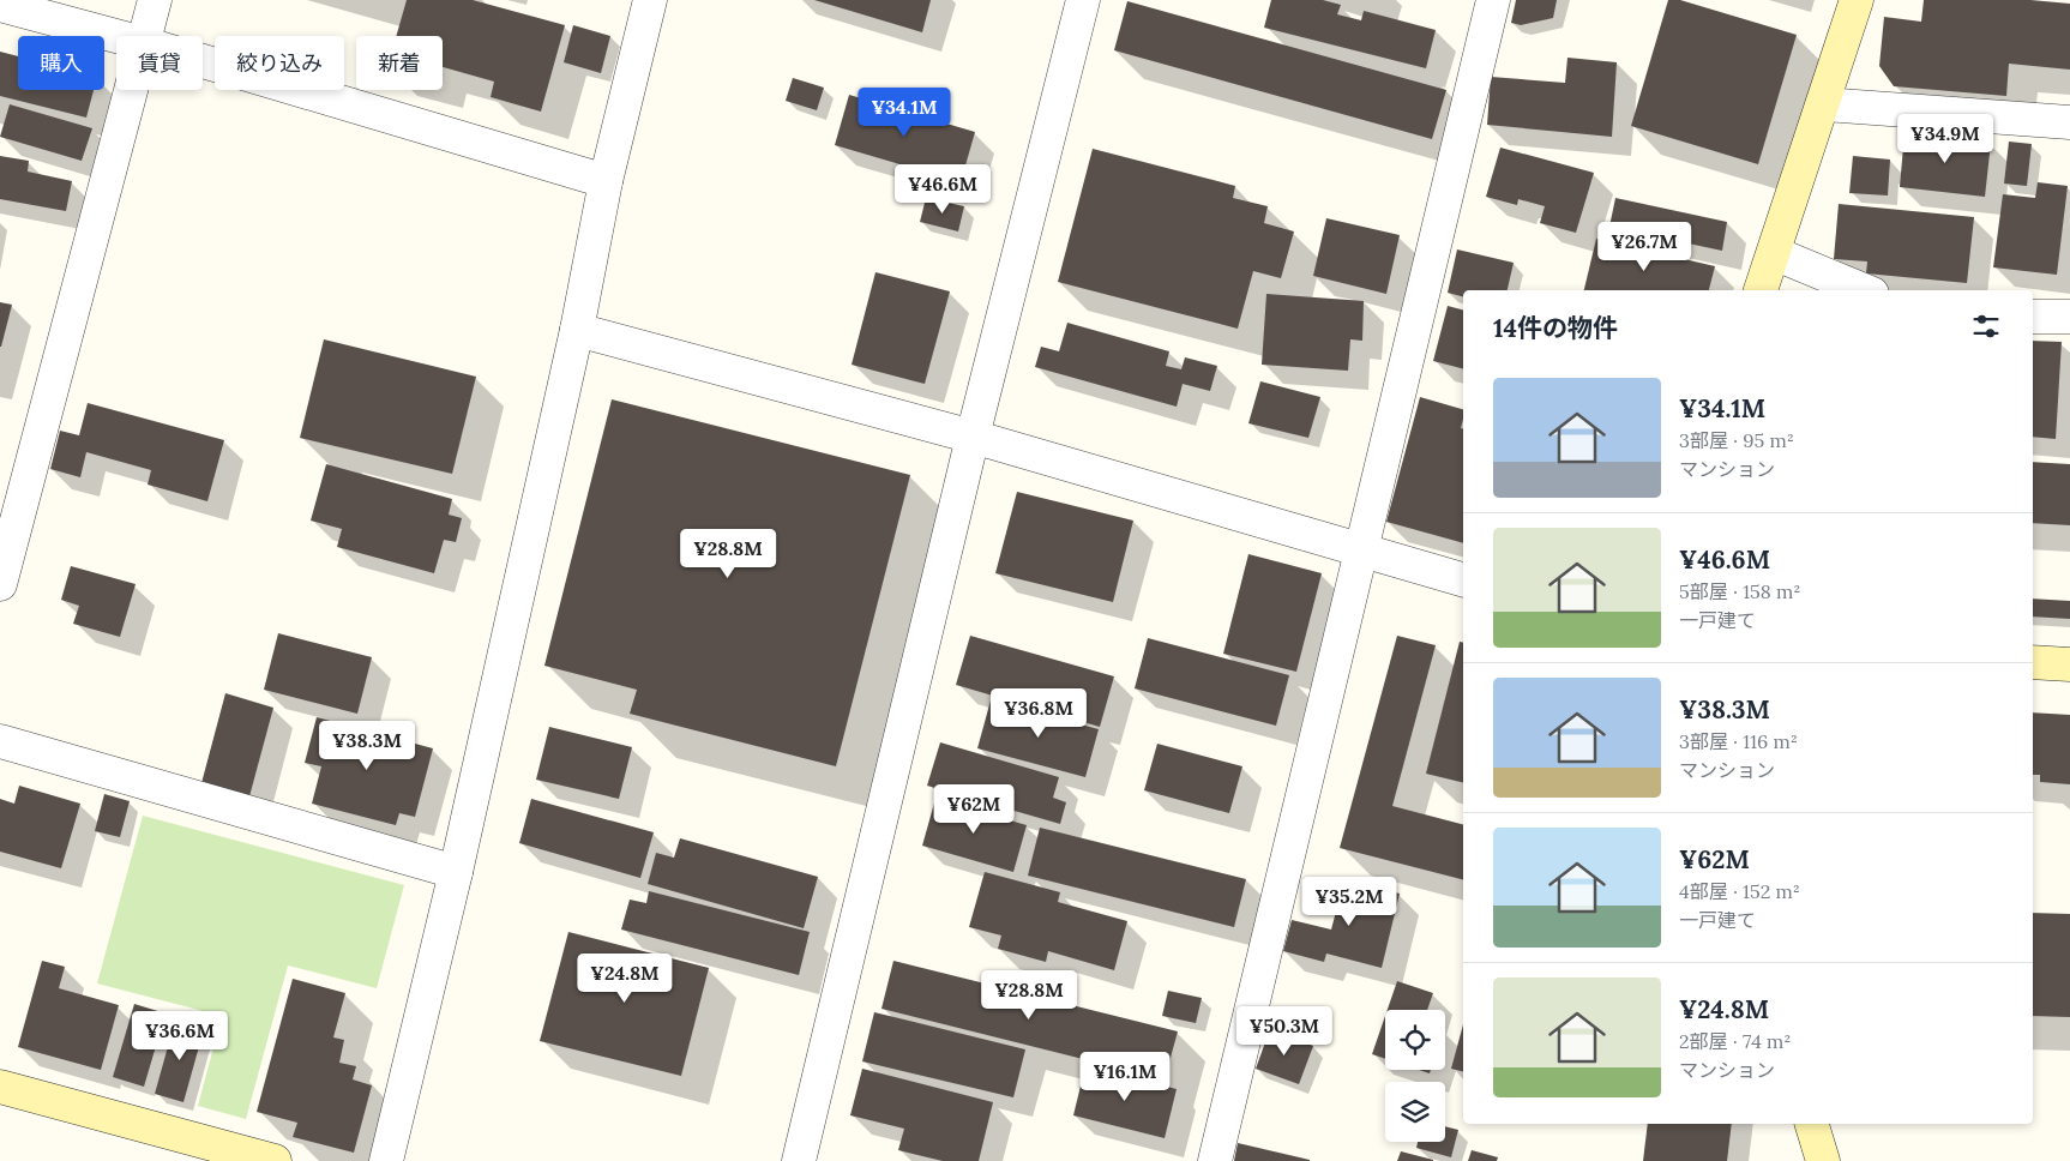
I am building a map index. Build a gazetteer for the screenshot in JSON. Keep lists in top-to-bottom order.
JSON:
{
  "page": {
    "chip": [
      "購入",
      "賃貸",
      "絞り込み",
      "新着"
    ],
    "price": [
      "¥34.1M",
      "¥34.9M",
      "¥46.6M",
      "¥26.7M",
      "¥28.8M",
      "¥36.8M",
      "¥38.3M",
      "¥62M",
      "¥35.2M",
      "¥24.8M",
      "¥28.8M",
      "¥50.3M",
      "¥36.6M",
      "¥16.1M"
    ],
    "heading": "14件の物件",
    "list": [
      {
        "name": "¥34.1M",
        "note": "3部屋 · 95 m² · マンション"
      },
      {
        "name": "¥46.6M",
        "note": "5部屋 · 158 m² · 一戸建て"
      },
      {
        "name": "¥38.3M",
        "note": "3部屋 · 116 m² · マンション"
      },
      {
        "name": "¥62M",
        "note": "4部屋 · 152 m² · 一戸建て"
      },
      {
        "name": "¥24.8M",
        "note": "2部屋 · 74 m² · マンション"
      }
    ]
  }
}
